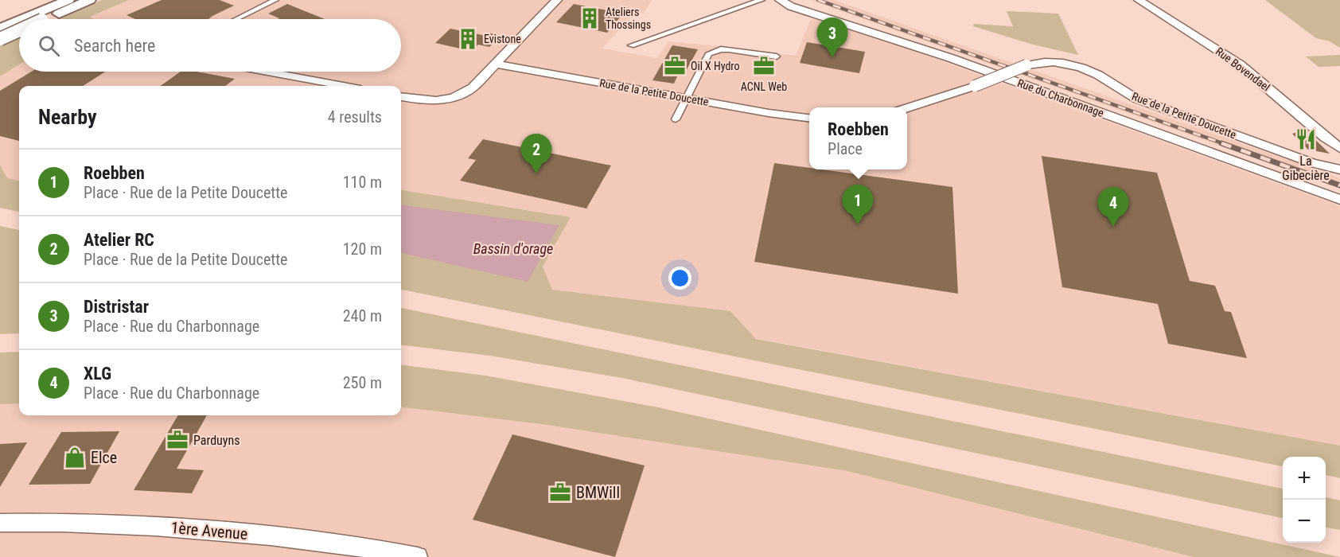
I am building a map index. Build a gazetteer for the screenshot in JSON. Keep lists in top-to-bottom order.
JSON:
{
  "streets": {
    "street": [
      "Rue Bovendael",
      "Rue de la Petite Doucette",
      "Rue du Charbonnage",
      "1ère Avenue"
    ]
  },
  "water": ["Bassin d'orage"],
  "places": {
    "building": ["Ateliers Thossings", "Evistone"],
    "office": [
      "Oil X Hydro",
      "ACNL Web",
      "Parduyns",
      "BMWill"
    ],
    "restaurant": ["La Gibecière"],
    "shop": ["Elce"]
  },
  "page": {
    "pins": [
      "3",
      "2",
      "1",
      "4"
    ],
    "search": "Search here",
    "heading": ["Nearby", "4 results"],
    "popup": ["Roebben", "Place"],
    "list": [
      {
        "mark": "1",
        "name": "Roebben",
        "note": "Place · Rue de la Petite Doucette",
        "value": "110 m"
      },
      {
        "mark": "2",
        "name": "Atelier RC",
        "note": "Place · Rue de la Petite Doucette",
        "value": "120 m"
      },
      {
        "mark": "3",
        "name": "Distristar",
        "note": "Place · Rue du Charbonnage",
        "value": "240 m"
      },
      {
        "mark": "4",
        "name": "XLG",
        "note": "Place · Rue du Charbonnage",
        "value": "250 m"
      }
    ],
    "map_buttons": ["+", "−"]
  }
}
